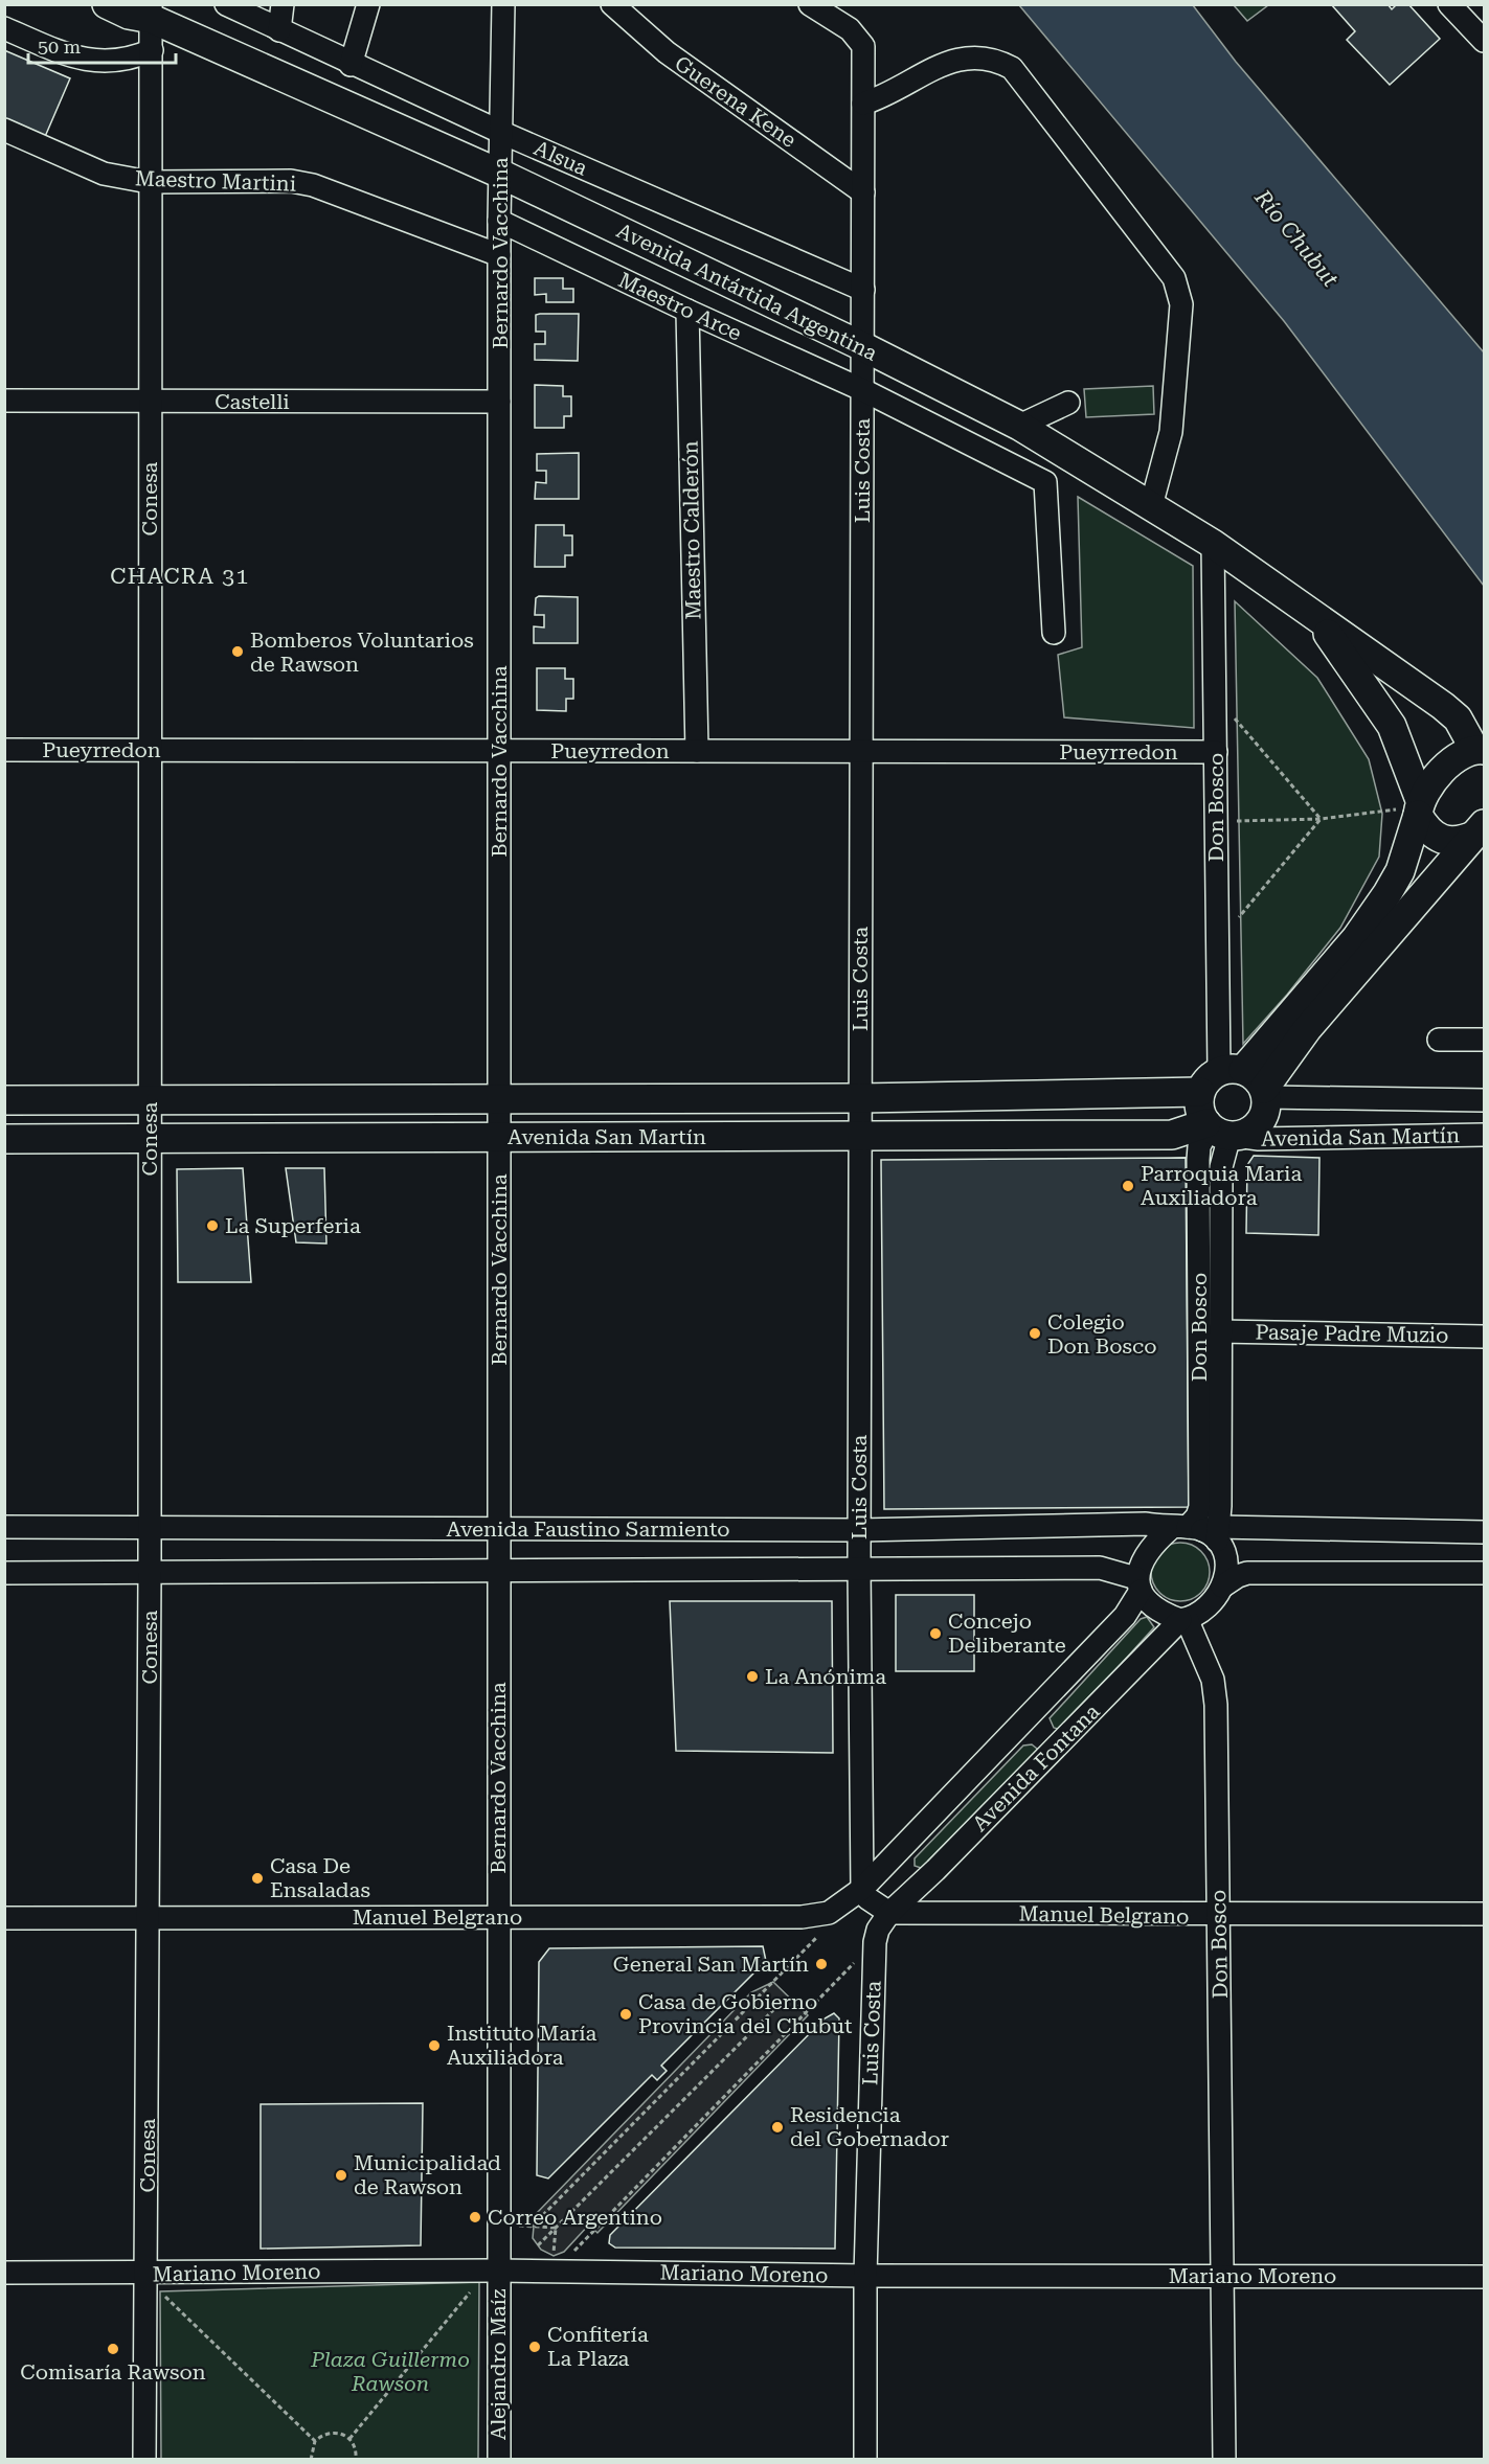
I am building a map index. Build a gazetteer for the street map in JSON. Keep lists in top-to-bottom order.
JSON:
{
  "streets": {
    "main road": ["Avenida Antártida Argentina", "Avenida San Martín"],
    "street": [
      "Guerena Kene",
      "Alsua",
      "Maestro Martini",
      "Bernardo Vacchina",
      "Maestro Arce",
      "Castelli",
      "Luis Costa",
      "Conesa",
      "Maestro Calderón",
      "Pueyrredon",
      "Don Bosco",
      "Pasaje Padre Muzio",
      "Avenida Faustino Sarmiento",
      "Avenida Fontana",
      "Manuel Belgrano",
      "Mariano Moreno",
      "Alejandro Maíz"
    ]
  },
  "crossings": [
    ["Guerena Kene", "Luis Costa"],
    ["Alsua", "Bernardo Vacchina"],
    ["Alsua", "Luis Costa"],
    ["Maestro Martini", "Bernardo Vacchina"],
    ["Maestro Martini", "Conesa"],
    ["Bernardo Vacchina", "Avenida Antártida Argentina"],
    ["Bernardo Vacchina", "Maestro Arce"],
    ["Bernardo Vacchina", "Castelli"],
    ["Bernardo Vacchina", "Pueyrredon"],
    ["Bernardo Vacchina", "Avenida San Martín"],
    ["Bernardo Vacchina", "Avenida Faustino Sarmiento"],
    ["Bernardo Vacchina", "Manuel Belgrano"],
    ["Bernardo Vacchina", "Mariano Moreno"],
    ["Bernardo Vacchina", "Alejandro Maíz"],
    ["Avenida Antártida Argentina", "Luis Costa"],
    ["Avenida Antártida Argentina", "Conesa"],
    ["Avenida Antártida Argentina", "Don Bosco"],
    ["Maestro Arce", "Luis Costa"],
    ["Maestro Arce", "Maestro Calderón"],
    ["Castelli", "Conesa"],
    ["Luis Costa", "Pueyrredon"],
    ["Luis Costa", "Avenida San Martín"],
    ["Luis Costa", "Avenida Faustino Sarmiento"],
    ["Luis Costa", "Avenida Fontana"],
    ["Luis Costa", "Manuel Belgrano"],
    ["Luis Costa", "Mariano Moreno"],
    ["Conesa", "Pueyrredon"],
    ["Conesa", "Avenida San Martín"],
    ["Conesa", "Avenida Faustino Sarmiento"],
    ["Conesa", "Manuel Belgrano"],
    ["Conesa", "Mariano Moreno"],
    ["Maestro Calderón", "Pueyrredon"],
    ["Pueyrredon", "Don Bosco"],
    ["Don Bosco", "Avenida San Martín"],
    ["Don Bosco", "Pasaje Padre Muzio"],
    ["Don Bosco", "Avenida Faustino Sarmiento"],
    ["Don Bosco", "Avenida Fontana"],
    ["Don Bosco", "Manuel Belgrano"],
    ["Don Bosco", "Mariano Moreno"],
    ["Avenida Faustino Sarmiento", "Avenida Fontana"],
    ["Avenida Fontana", "Manuel Belgrano"],
    ["Mariano Moreno", "Alejandro Maíz"]
  ],
  "districts": ["CHACRA 31"],
  "water": ["Río Chubut"],
  "parks": ["Plaza Guillermo Rawson"],
  "places": [
    "Bomberos Voluntarios de Rawson",
    "Parroquia Maria Auxiliadora",
    "La Superferia",
    "Colegio Don Bosco",
    "Concejo Deliberante",
    "La Anónima",
    "Casa De Ensaladas",
    "General San Martín",
    "Casa de Gobierno Provincia del Chubut",
    "Instituto María Auxiliadora",
    "Residencia del Gobernador",
    "Municipalidad de Rawson",
    "Correo Argentino",
    "Confitería La Plaza",
    "Comisaría Rawson"
  ],
  "scale_bar": "50 m"
}
